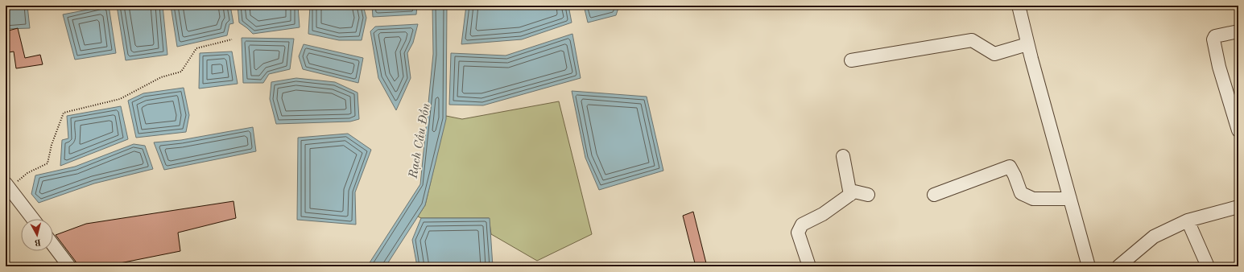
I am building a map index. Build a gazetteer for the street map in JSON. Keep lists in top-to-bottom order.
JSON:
{
  "water": ["Rạch Cầu Đồn"],
  "north": "bottom"
}
